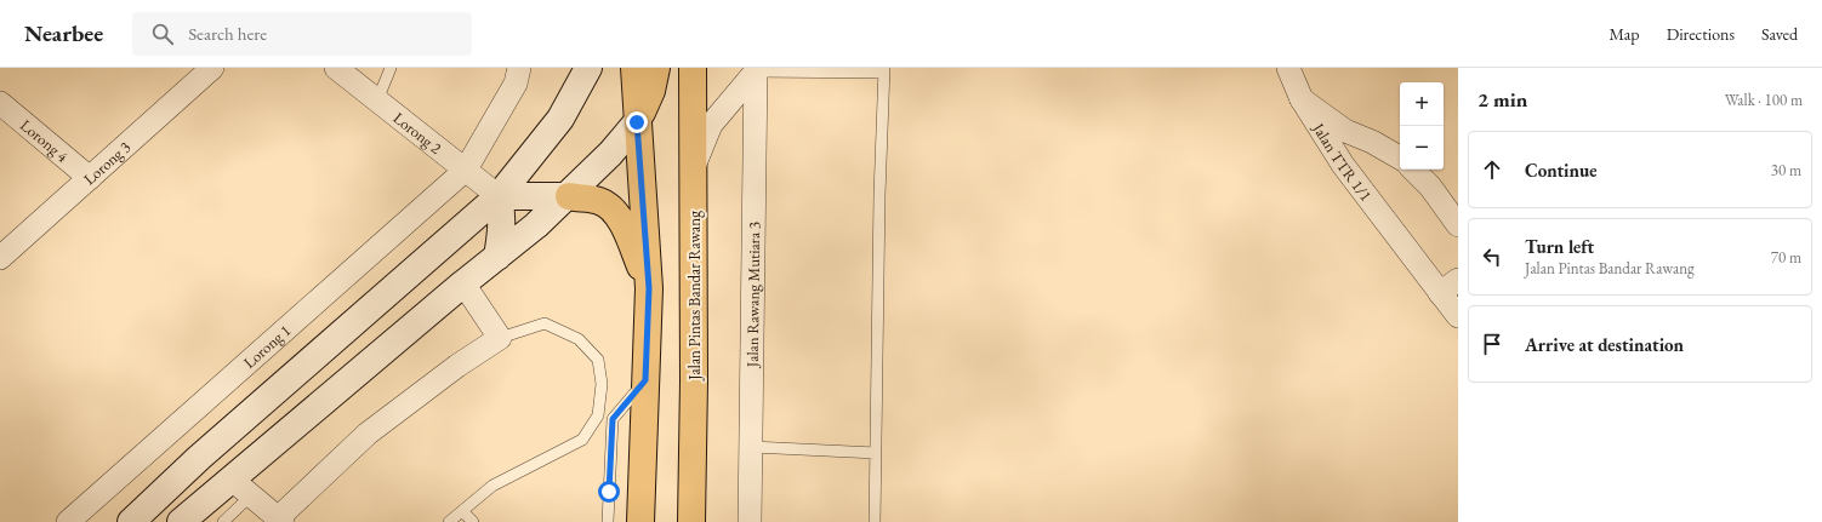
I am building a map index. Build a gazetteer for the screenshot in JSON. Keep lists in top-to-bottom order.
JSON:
{
  "streets": {
    "main road": ["Jalan Pintas Bandar Rawang"],
    "street": [
      "Lorong 2",
      "Lorong 4",
      "Jalan TTR 1/1",
      "Lorong 3",
      "Jalan Rawang Mutiara 3",
      "Lorong 1"
    ]
  },
  "crossings": [
    ["Lorong 2", "Lorong 1"],
    ["Lorong 4", "Lorong 3"]
  ],
  "page": {
    "header": "Nearbee",
    "search": "Search here",
    "nav": ["Map", "Directions", "Saved"],
    "heading": ["2 min", "Walk · 100 m"],
    "map_buttons": ["+", "−"],
    "list": [
      ["Continue", "30 m"],
      ["Turn left", "Jalan Pintas Bandar Rawang", "70 m"],
      "Arrive at destination"
    ]
  }
}
